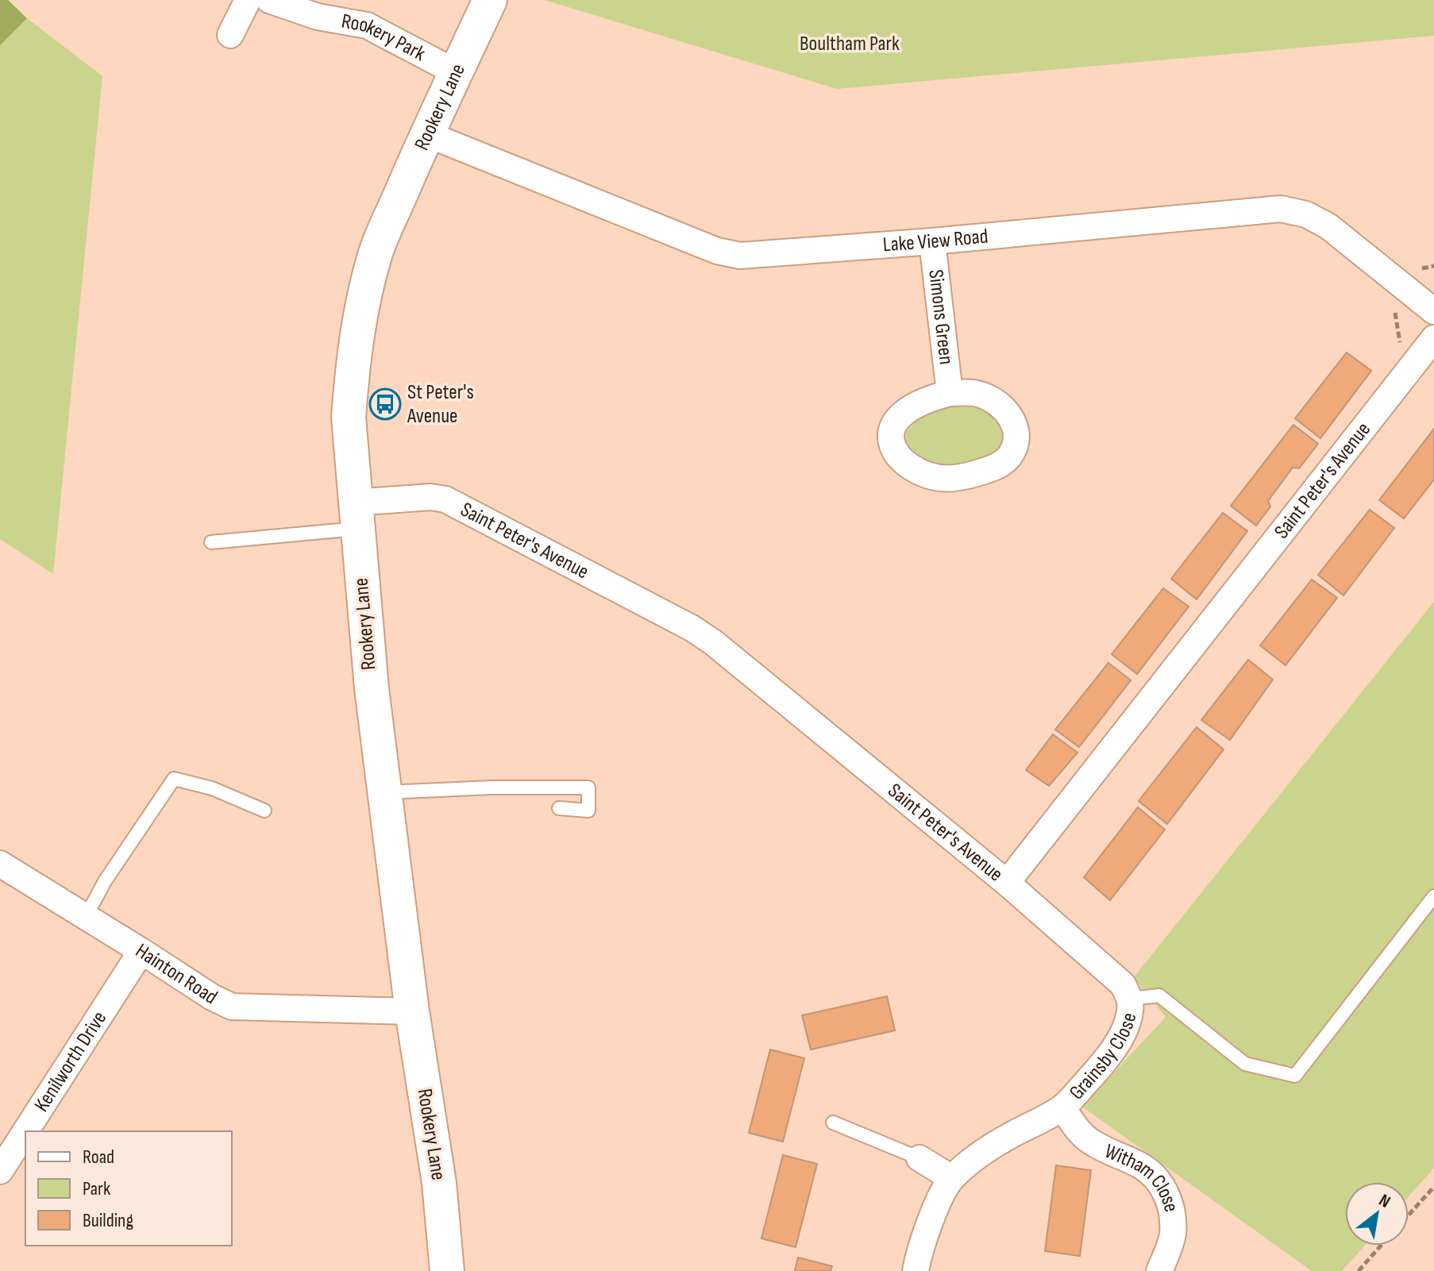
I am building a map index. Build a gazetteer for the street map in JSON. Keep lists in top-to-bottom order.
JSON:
{
  "streets": {
    "street": [
      "Rookery Park",
      "Rookery Lane",
      "Lake View Road",
      "Simons Green",
      "Saint Peter's Avenue",
      "Hainton Road",
      "Grainsby Close",
      "Kenilworth Drive",
      "Witham Close"
    ]
  },
  "crossings": [
    ["Rookery Park", "Rookery Lane"],
    ["Rookery Lane", "Lake View Road"],
    ["Rookery Lane", "Saint Peter's Avenue"],
    ["Rookery Lane", "Hainton Road"],
    ["Lake View Road", "Simons Green"],
    ["Saint Peter's Avenue", "Grainsby Close"],
    ["Hainton Road", "Kenilworth Drive"],
    ["Grainsby Close", "Witham Close"]
  ],
  "parks": ["Boultham Park"],
  "places": {
    "bus stop": ["St Peter's Avenue"]
  },
  "legend": ["Road", "Park", "Building"],
  "north": "top right"
}
